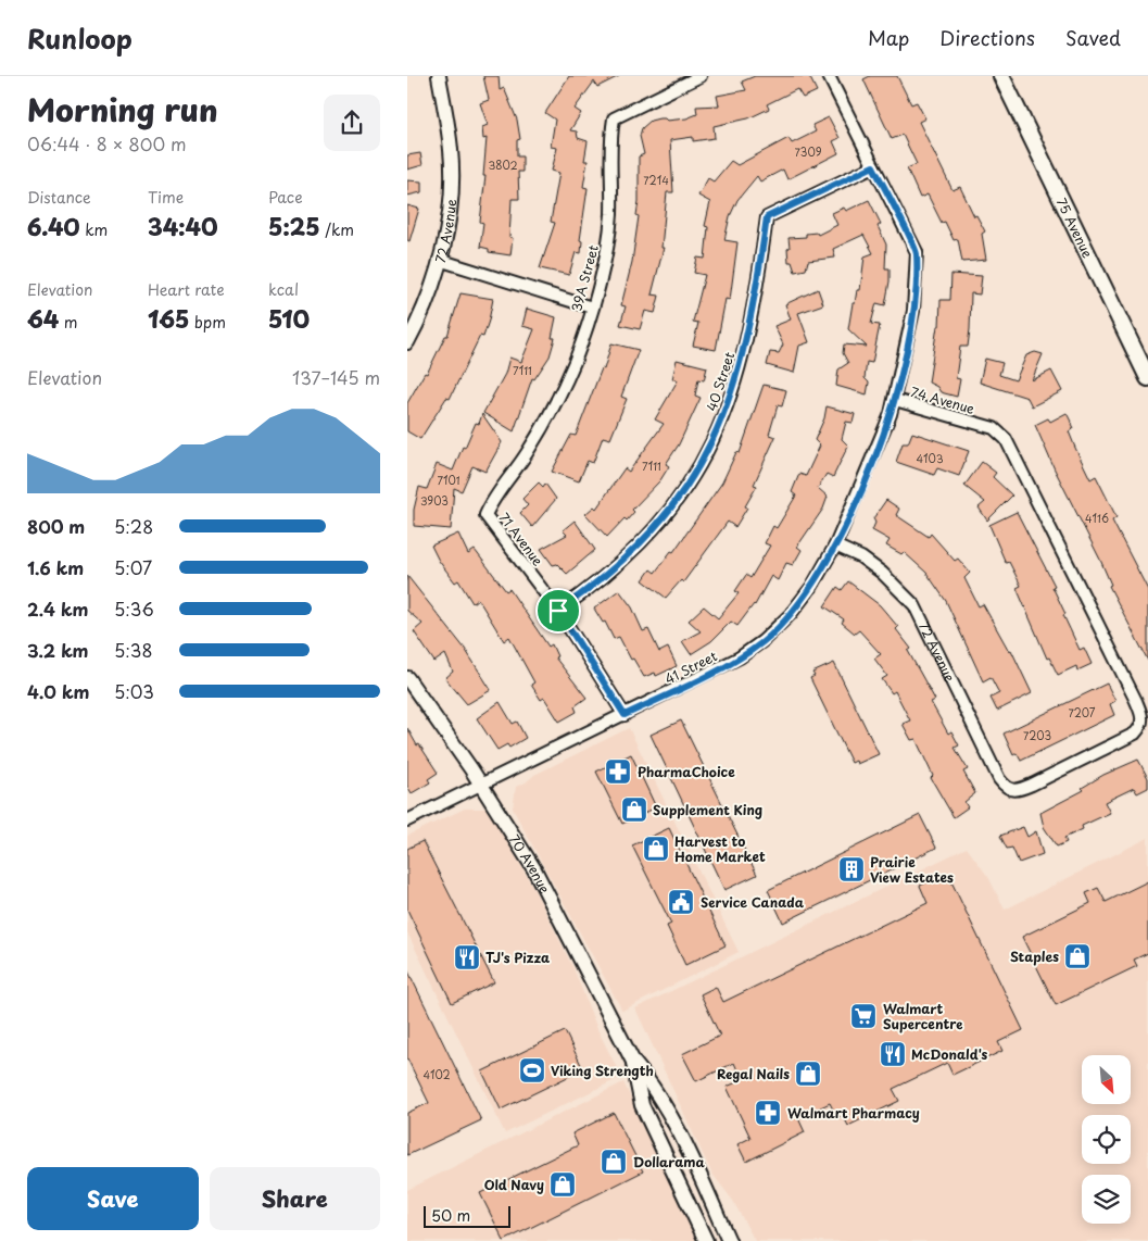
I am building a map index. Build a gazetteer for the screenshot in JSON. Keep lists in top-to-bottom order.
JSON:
{
  "streets": {
    "main road": ["75 Avenue"],
    "street": [
      "72 Avenue",
      "39A Street",
      "40 Street",
      "74 Avenue",
      "71 Avenue",
      "41 Street",
      "70 Avenue"
    ]
  },
  "crossings": [
    ["72 Avenue", "39A Street"],
    ["72 Avenue", "74 Avenue"],
    ["72 Avenue", "41 Street"],
    ["39A Street", "71 Avenue"],
    ["40 Street", "74 Avenue"],
    ["40 Street", "71 Avenue"],
    ["74 Avenue", "41 Street"],
    ["71 Avenue", "41 Street"],
    ["41 Street", "70 Avenue"]
  ],
  "places": {
    "pharmacy": ["PharmaChoice", "Walmart Pharmacy"],
    "shop": [
      "Supplement King",
      "Harvest to Home Market",
      "Staples",
      "Regal Nails",
      "Dollarama",
      "Old Navy"
    ],
    "building": ["Prairie View Estates"],
    "public building": ["Service Canada"],
    "restaurant": ["TJ's Pizza", "McDonald's"],
    "supermarket": ["Walmart Supercentre"],
    "sports": ["Viking Strength"]
  },
  "house_numbers": [
    "7309",
    "3802",
    "7214",
    "7111",
    "4103",
    "7111",
    "7101",
    "3903",
    "4116",
    "7207",
    "7203",
    "4102"
  ],
  "scale_bar": "50 m",
  "north": "bottom right",
  "page": {
    "header": "Runloop",
    "nav": ["Map", "Directions", "Saved"],
    "heading": ["Morning run", "06:44 · 8 × 800 m"],
    "stats": [
      ["Distance", "6.40 km"],
      ["Time", "34:40"],
      ["Pace", "5:25 /km"],
      ["Elevation", "64 m"],
      ["Heart rate", "165 bpm"],
      ["kcal", "510"]
    ],
    "chart": ["Elevation", "137–145 m"],
    "list": [
      {
        "name": "800 m",
        "note": "5:28"
      },
      {
        "name": "1.6 km",
        "note": "5:07"
      },
      {
        "name": "2.4 km",
        "note": "5:36"
      },
      {
        "name": "3.2 km",
        "note": "5:38"
      },
      {
        "name": "4.0 km",
        "note": "5:03"
      }
    ],
    "buttons": ["Save", "Share"],
    "scale": "50 m"
  }
}
